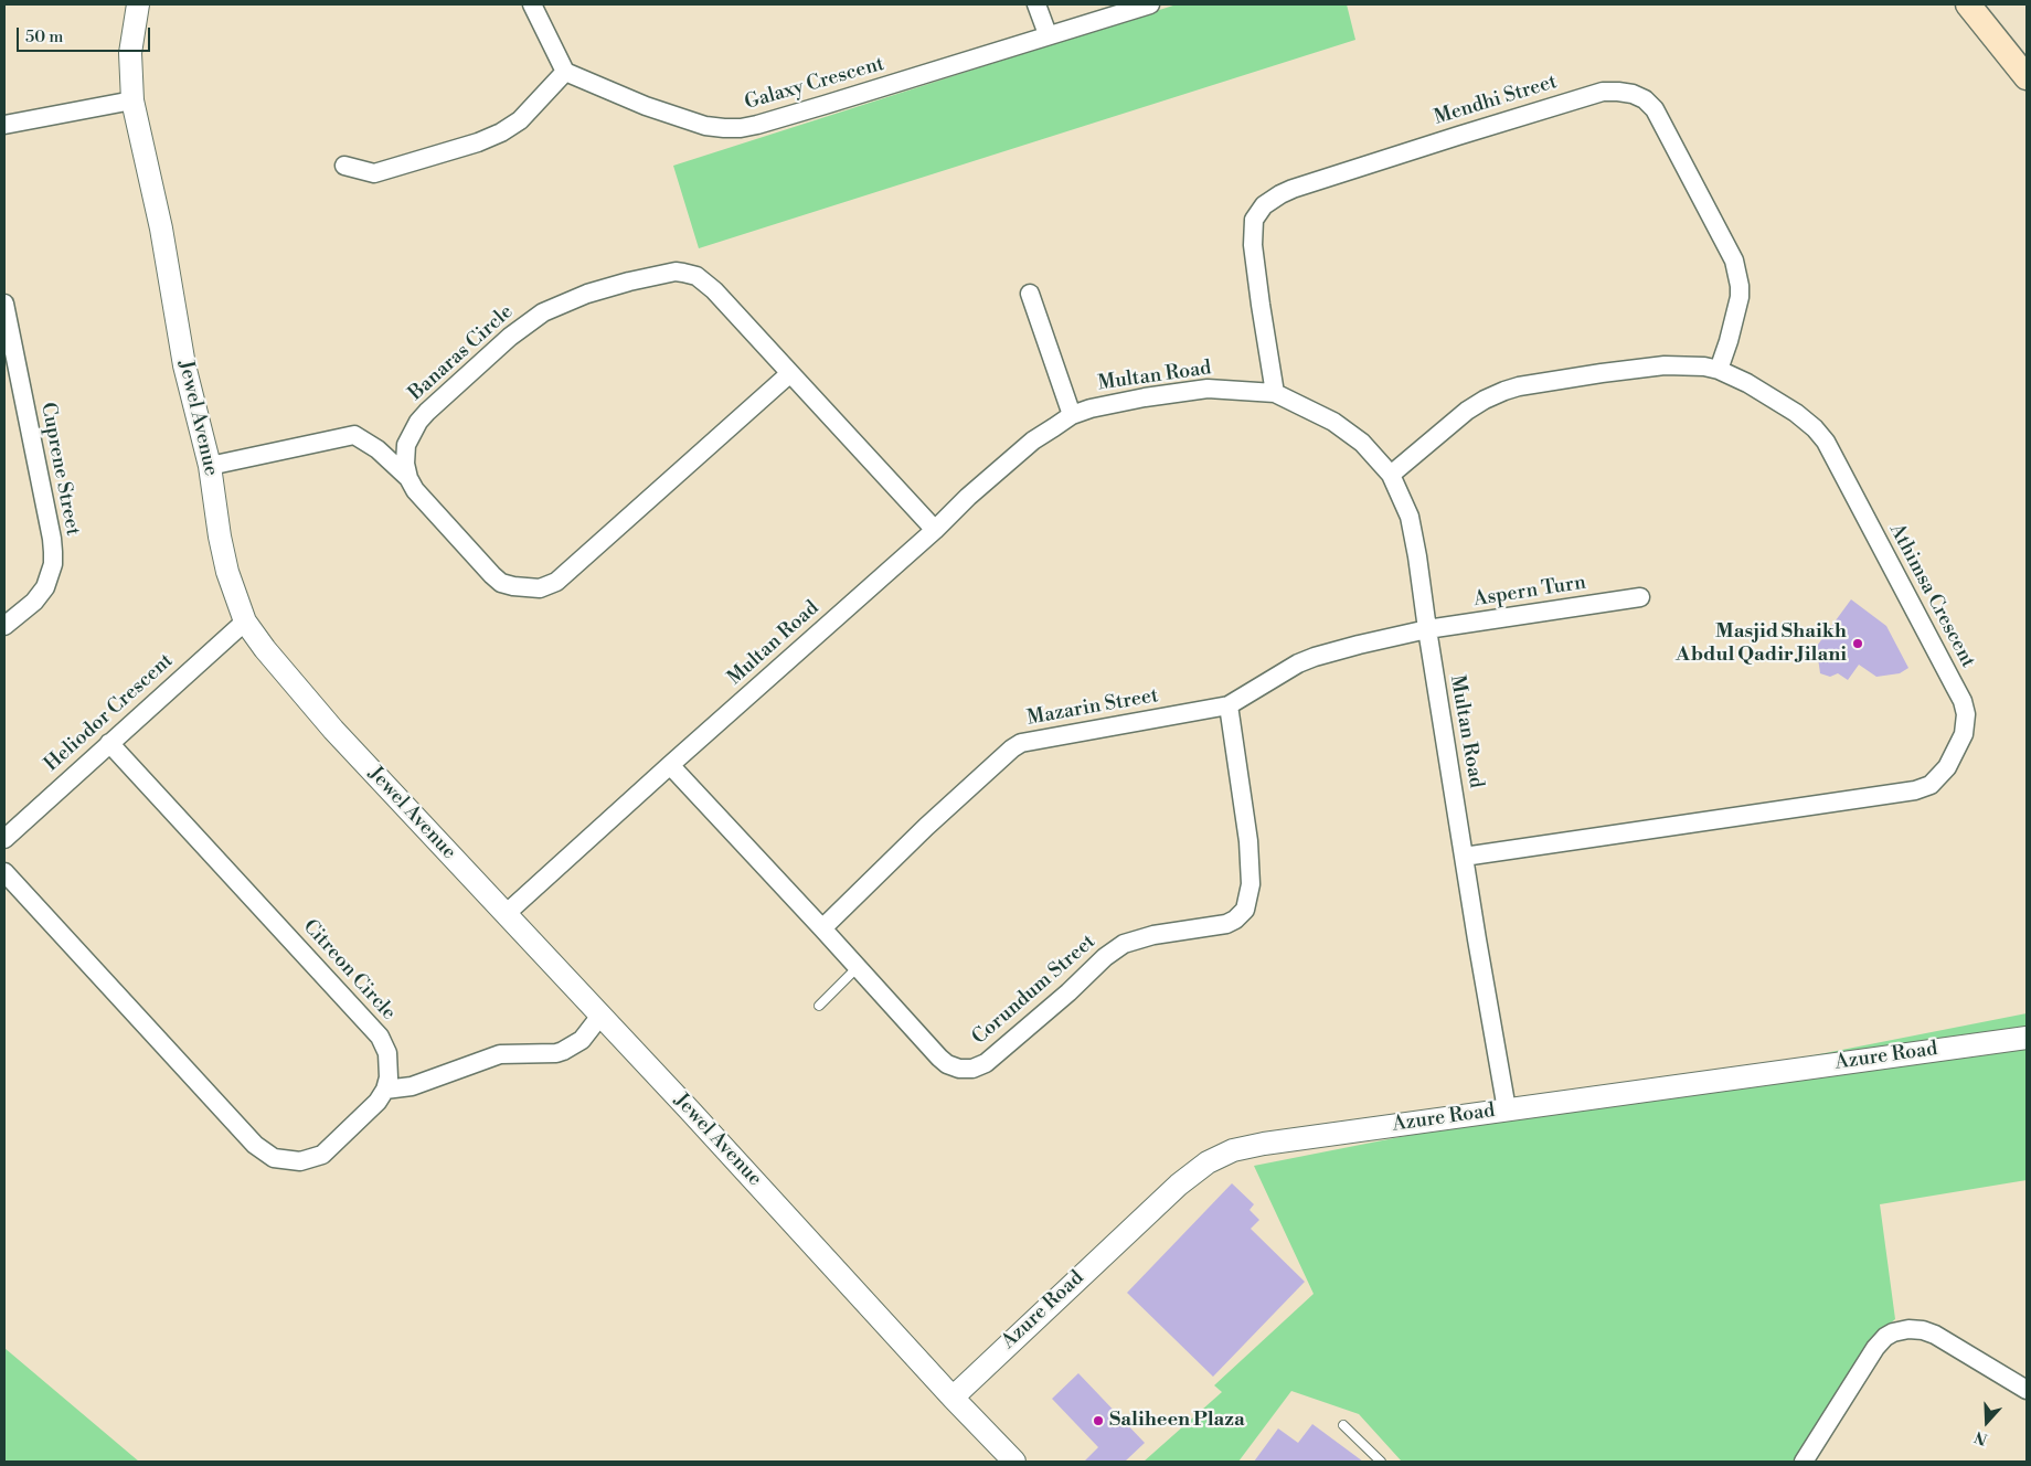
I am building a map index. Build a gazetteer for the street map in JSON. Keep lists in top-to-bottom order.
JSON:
{
  "streets": {
    "street": [
      "Galaxy Crescent",
      "Mendhi Street",
      "Banaras Circle",
      "Multan Road",
      "Jewel Avenue",
      "Cuprene Street",
      "Aspern Turn",
      "Athimsa Crescent",
      "Mazarin Street",
      "Heliodor Crescent",
      "Citreon Circle",
      "Corundum Street",
      "Azure Road"
    ]
  },
  "crossings": [
    ["Mendhi Street", "Multan Road"],
    ["Mendhi Street", "Athimsa Crescent"],
    ["Banaras Circle", "Multan Road"],
    ["Multan Road", "Jewel Avenue"],
    ["Multan Road", "Aspern Turn"],
    ["Multan Road", "Athimsa Crescent"],
    ["Multan Road", "Mazarin Street"],
    ["Multan Road", "Corundum Street"],
    ["Multan Road", "Azure Road"],
    ["Jewel Avenue", "Heliodor Crescent"],
    ["Jewel Avenue", "Azure Road"],
    ["Aspern Turn", "Mazarin Street"],
    ["Mazarin Street", "Corundum Street"],
    ["Heliodor Crescent", "Citreon Circle"]
  ],
  "places": ["Masjid Shaikh Abdul Qadir Jilani", "Saliheen Plaza"],
  "scale_bar": "50 m",
  "north": "bottom"
}
